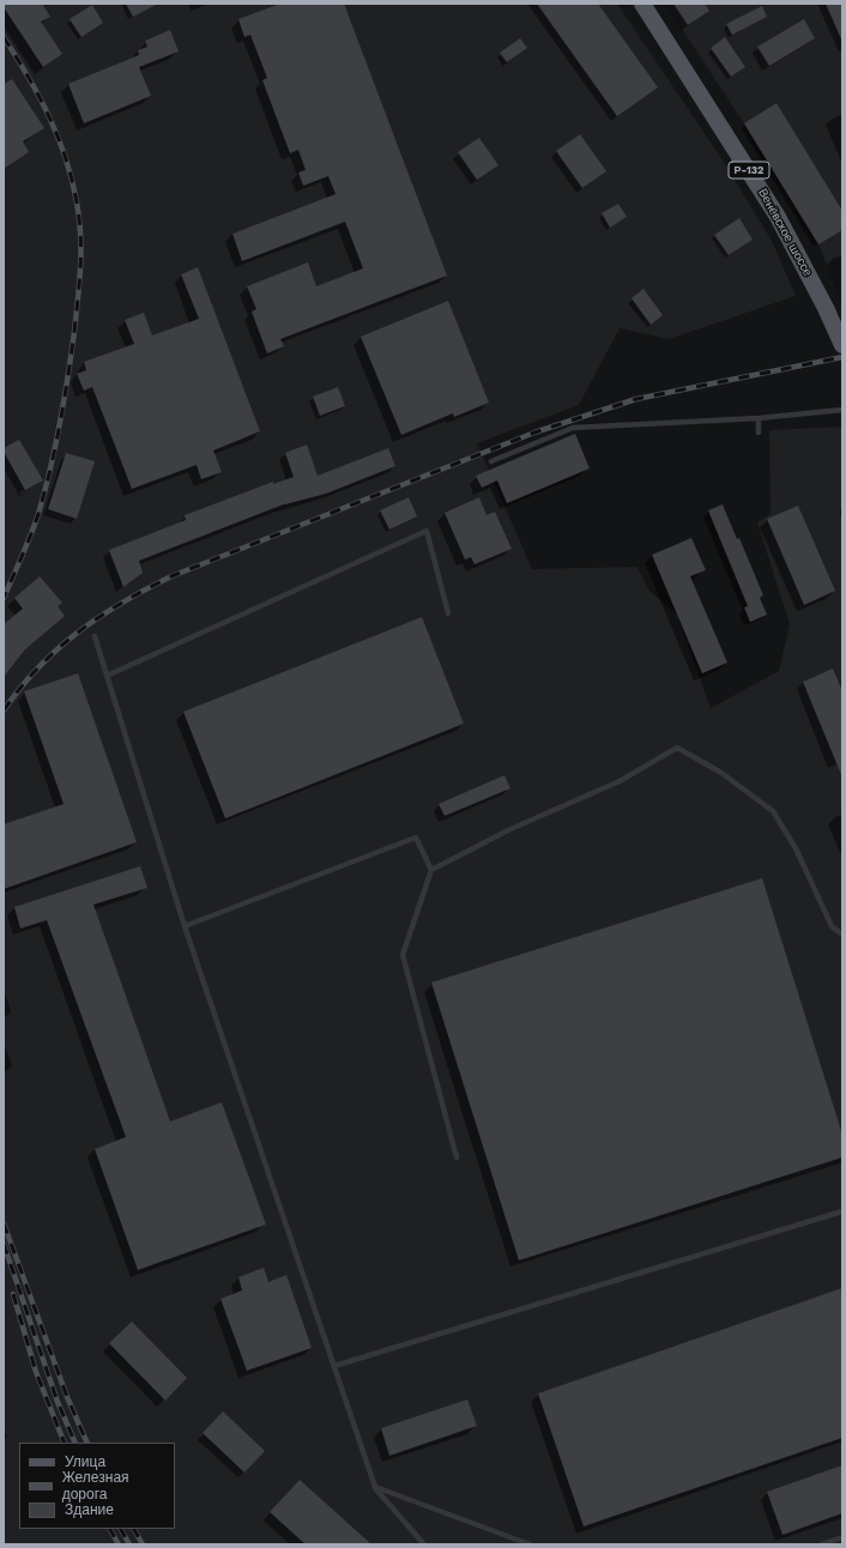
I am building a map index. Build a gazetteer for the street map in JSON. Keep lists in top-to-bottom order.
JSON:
{
  "streets": {
    "main road": ["Р-132", "Венёвское шоссе"]
  },
  "legend": ["Улица", "Железная дорога", "Здание"]
}
